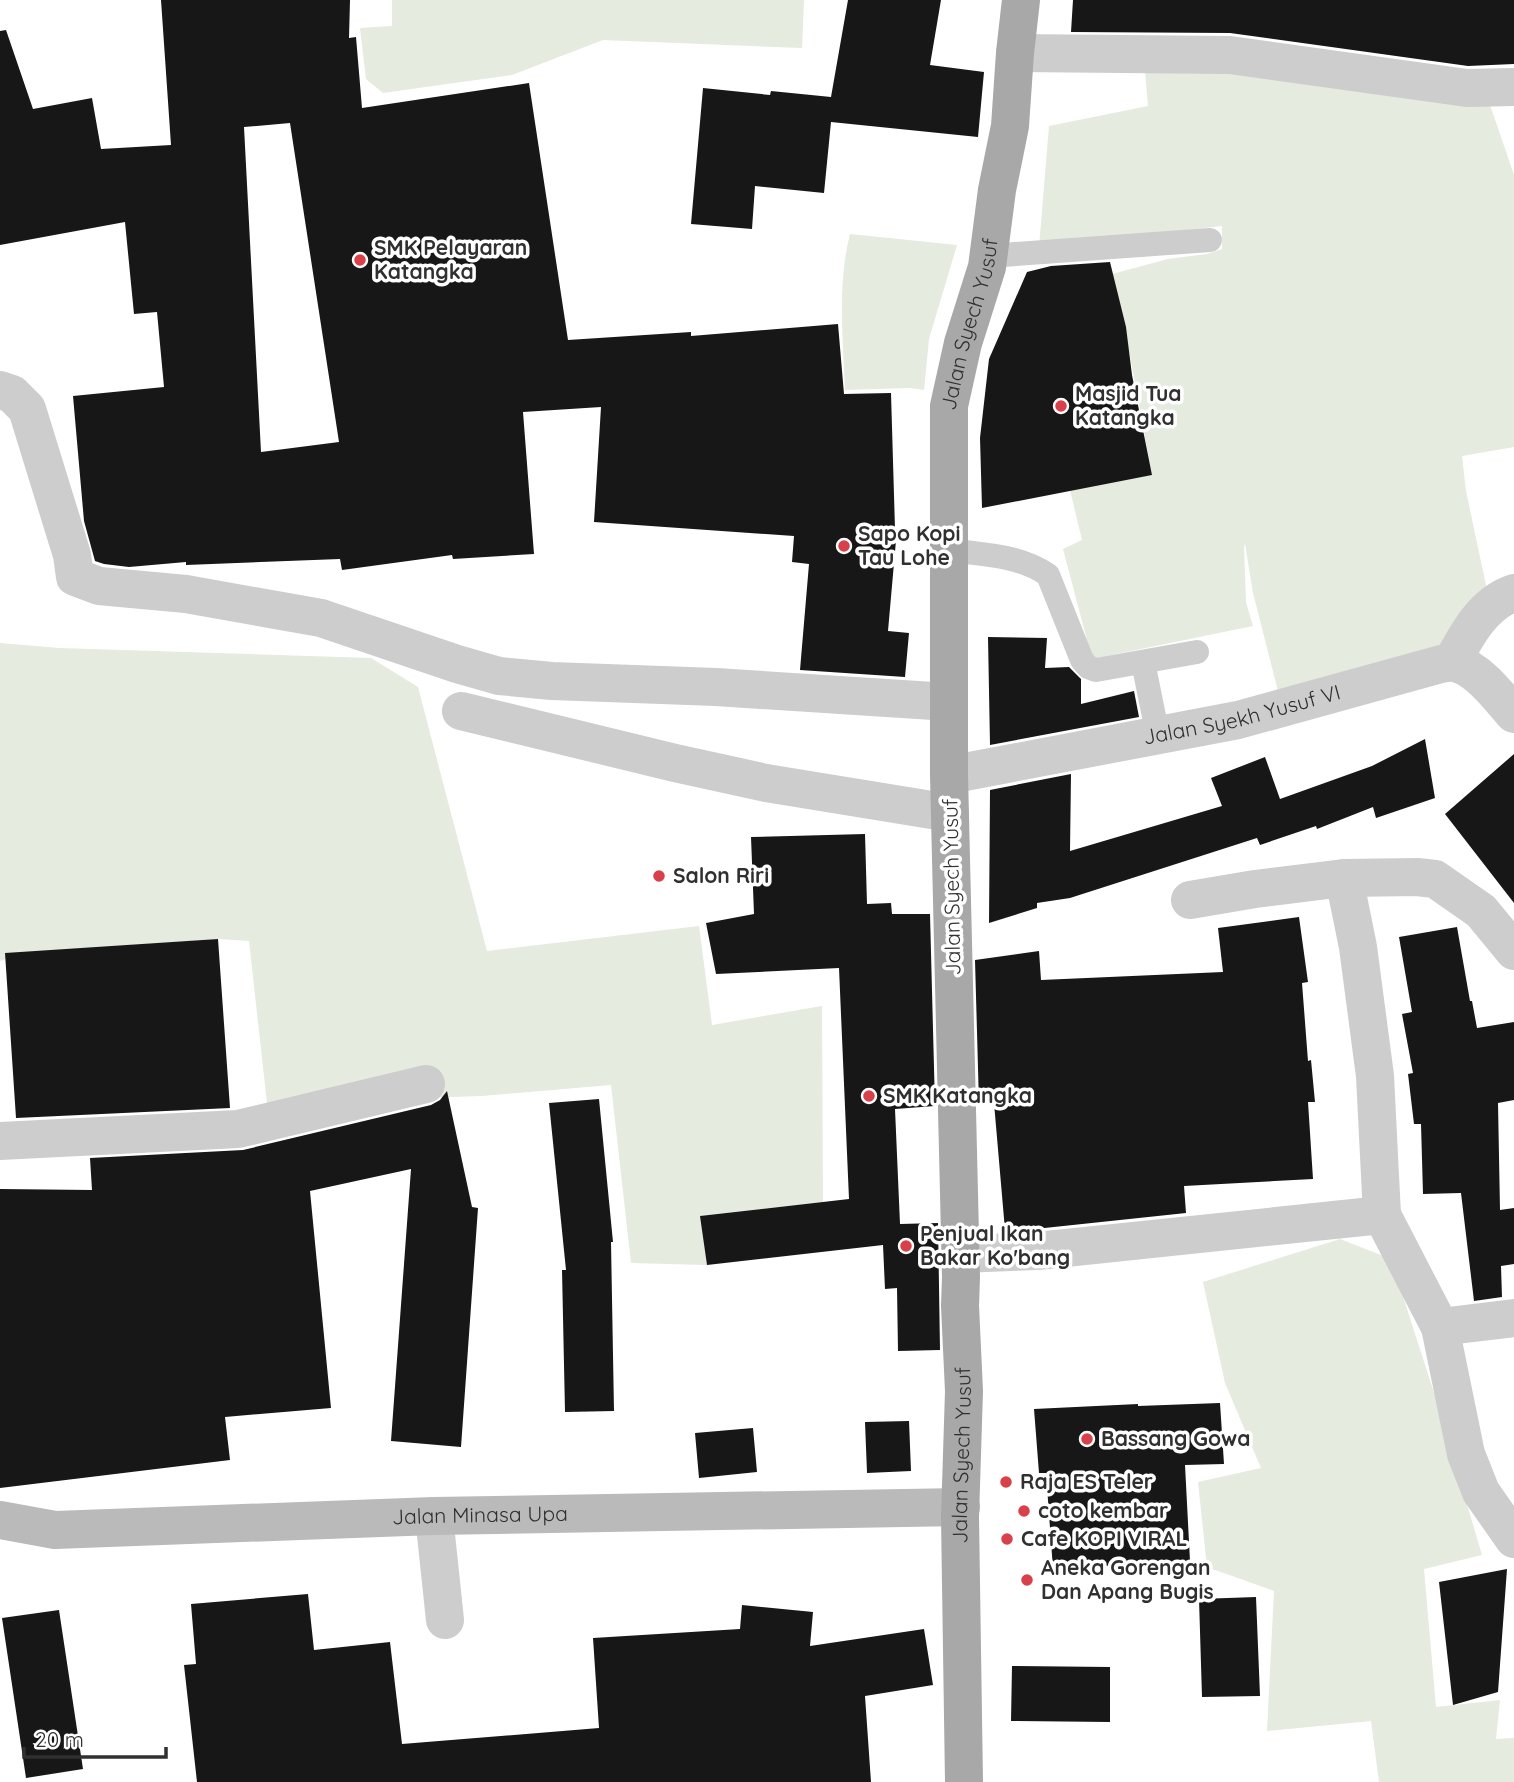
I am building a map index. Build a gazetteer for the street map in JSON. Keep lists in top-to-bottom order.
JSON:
{
  "streets": {
    "main road": ["Jalan Syech Yusuf"],
    "street": ["Jalan Syekh Yusuf VI", "Jalan Minasa Upa"]
  },
  "crossings": [
    ["Jalan Syech Yusuf", "Jalan Syekh Yusuf VI"],
    ["Jalan Syech Yusuf", "Jalan Minasa Upa"]
  ],
  "places": [
    "SMK Pelayaran Katangka",
    "Masjid Tua Katangka",
    "Sapo Kopi Tau Lohe",
    "Salon Riri",
    "SMK Katangka",
    "Penjual Ikan Bakar Ko'bang",
    "Bassang Gowa",
    "Raja ES Teler",
    "coto kembar",
    "Cafe KOPI VIRAL",
    "Aneka Gorengan Dan Apang Bugis"
  ],
  "scale_bar": "20 m"
}
